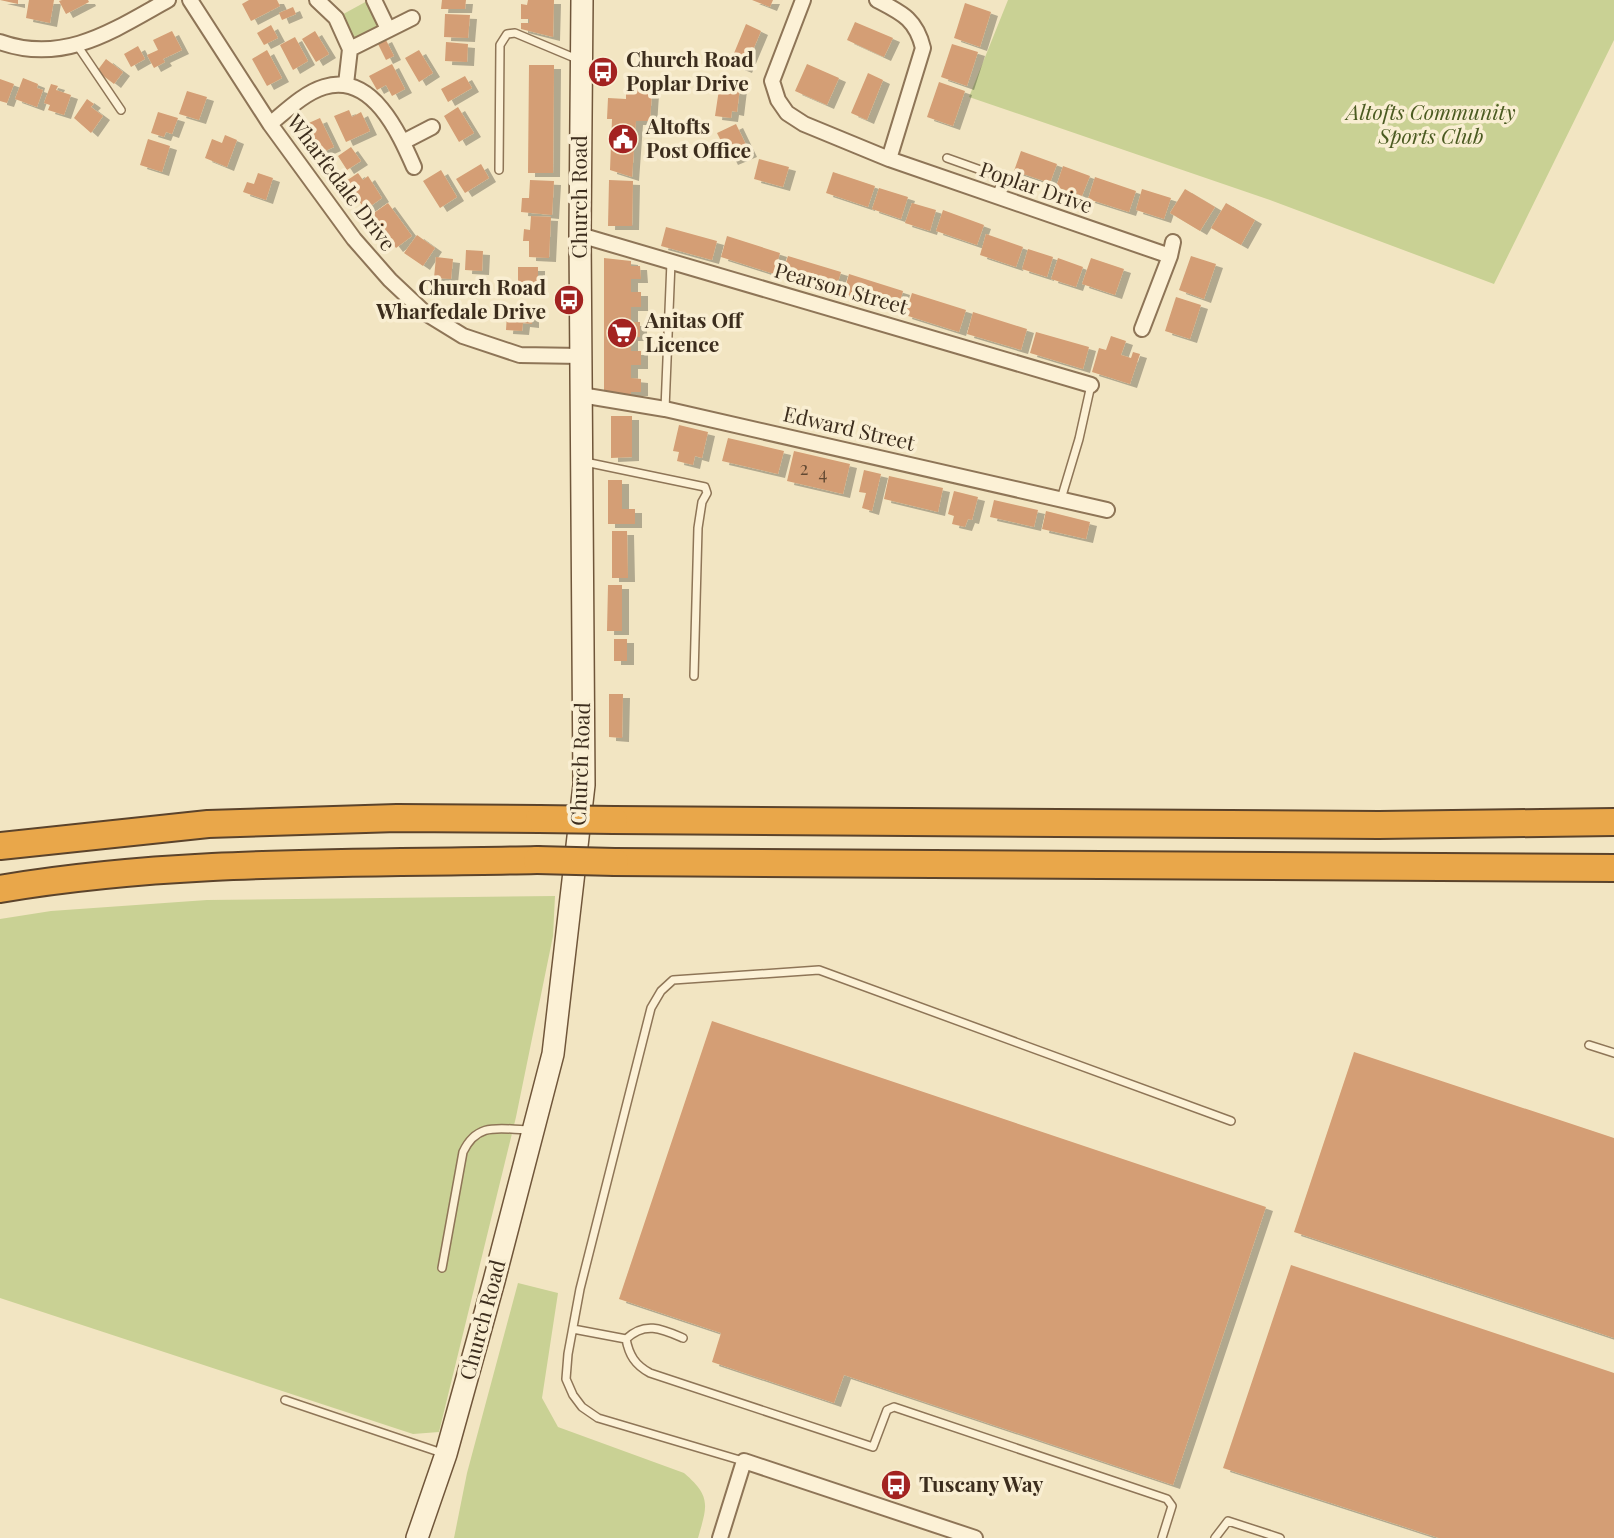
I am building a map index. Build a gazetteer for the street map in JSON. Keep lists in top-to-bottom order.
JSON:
{
  "streets": {
    "street": [
      "Wharfedale Drive",
      "Poplar Drive",
      "Church Road",
      "Pearson Street",
      "Edward Street"
    ]
  },
  "crossings": [
    ["Wharfedale Drive", "Church Road"],
    ["Church Road", "Pearson Street"],
    ["Church Road", "Edward Street"]
  ],
  "parks": ["Altofts Community Sports Club"],
  "places": {
    "bus stop": ["Church Road Poplar Drive", "Church Road Wharfedale Drive", "Tuscany Way"],
    "public building": ["Altofts Post Office"],
    "supermarket": ["Anitas Off Licence"]
  },
  "house_numbers": ["2", "4"]
}
